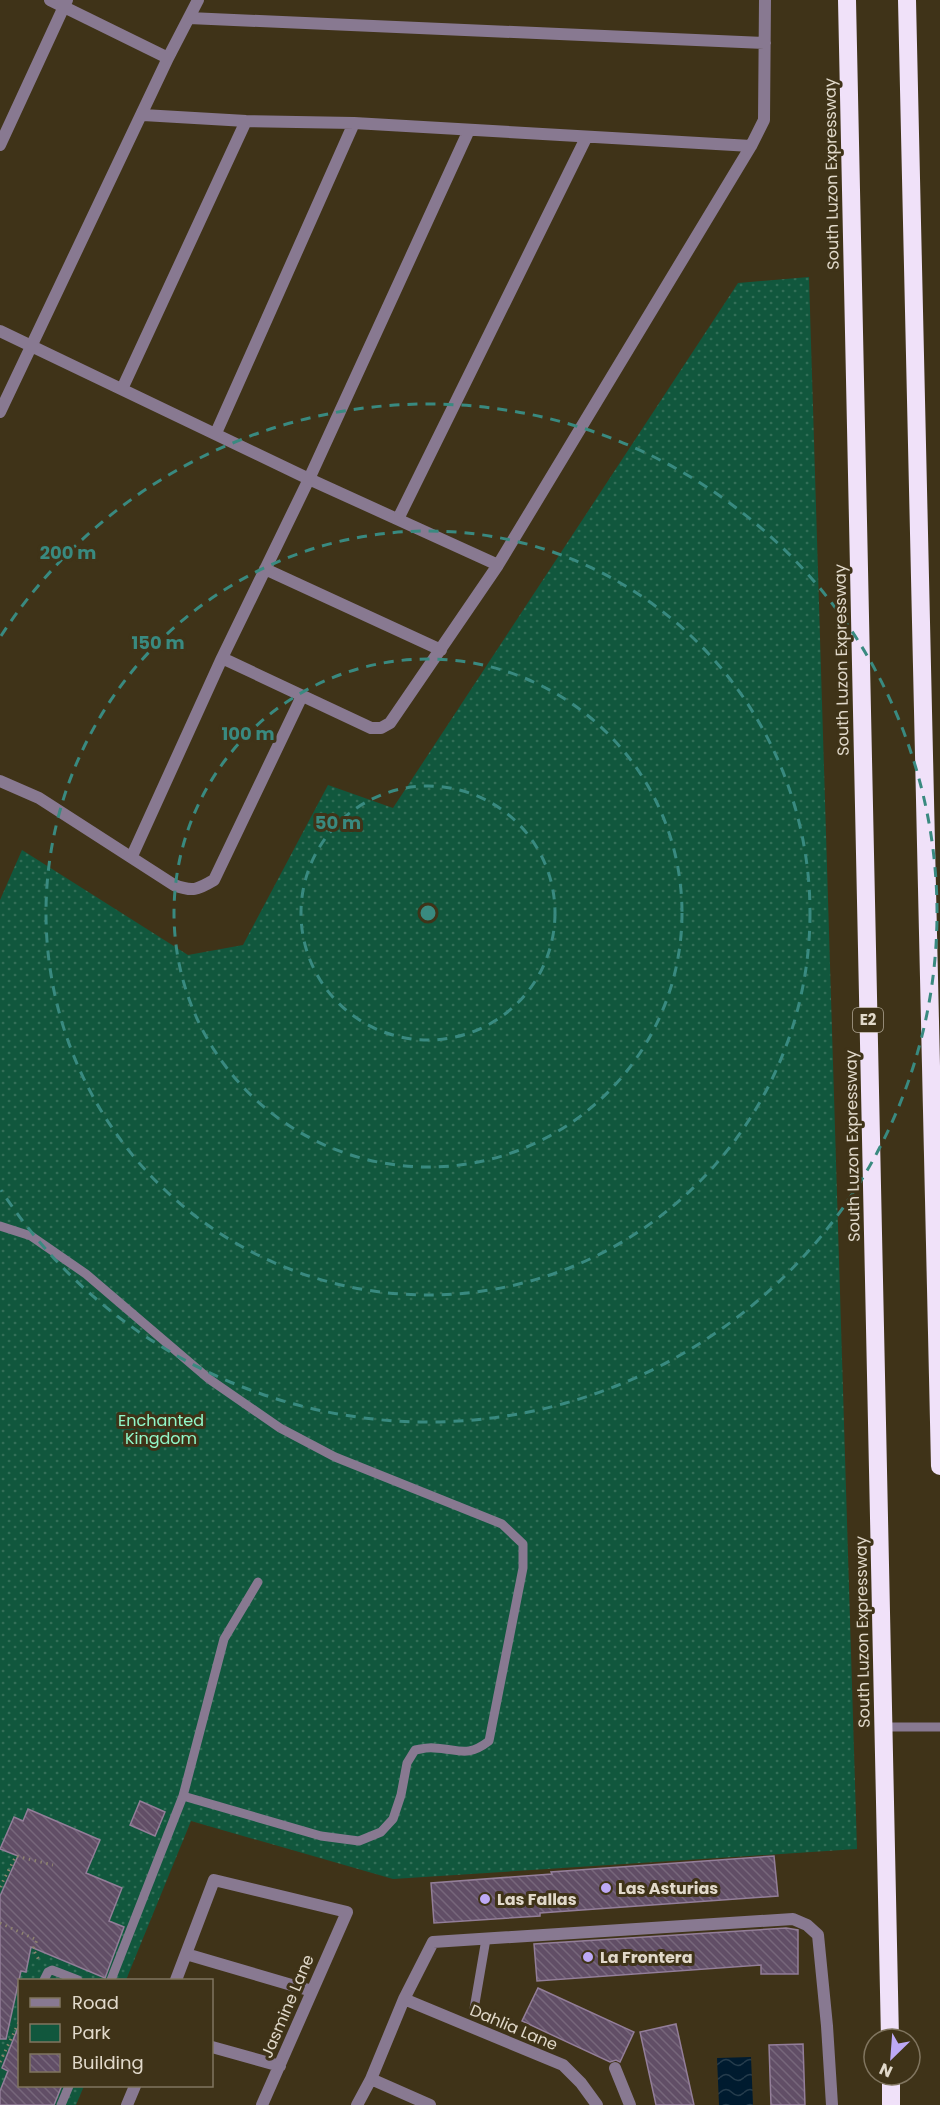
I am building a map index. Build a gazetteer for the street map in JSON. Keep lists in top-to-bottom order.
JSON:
{
  "streets": {
    "highway": ["South Luzon Expressway", "E2"],
    "street": ["Jasmine Lane", "Dahlia Lane"]
  },
  "parks": ["Enchanted Kingdom"],
  "places": ["Las Asturias", "Las Fallas", "La Frontera"],
  "legend": ["Road", "Park", "Building"],
  "north": "bottom left",
  "rings": [
    "200 m",
    "150 m",
    "100 m",
    "50 m"
  ]
}
